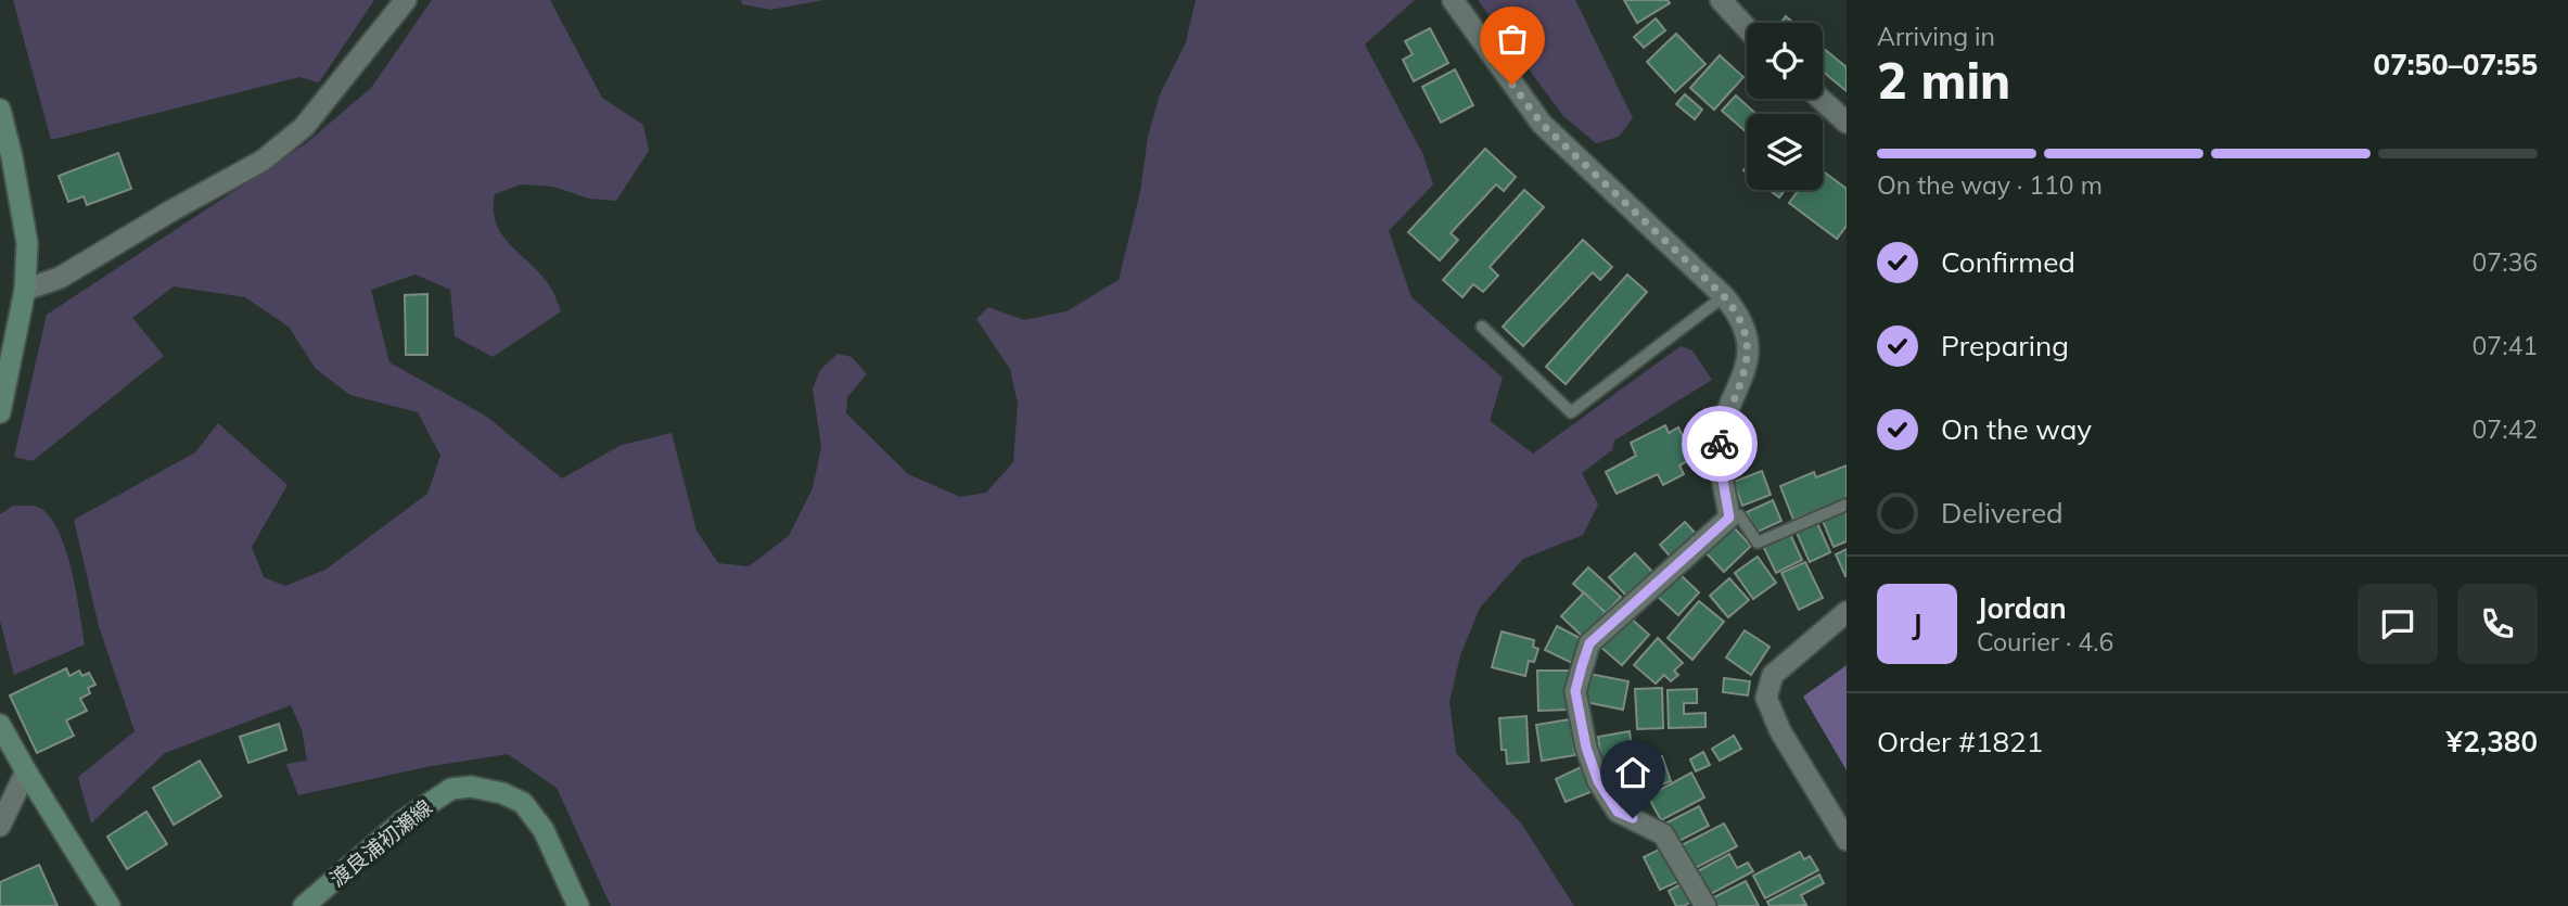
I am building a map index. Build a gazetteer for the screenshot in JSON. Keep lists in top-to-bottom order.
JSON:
{
  "streets": {
    "main road": ["渡良浦初瀬線"]
  },
  "page": {
    "heading": ["2 min", "Arriving in", "07:50–07:55"],
    "panel": [
      "Jordan",
      "Courier · 4.6",
      "Order #1821",
      "¥2,380"
    ],
    "bar": "On the way · 110 m",
    "list": [
      ["Confirmed", "07:36"],
      ["Preparing", "07:41"],
      ["On the way", "07:42"],
      "Delivered"
    ],
    "round": "J"
  }
}
